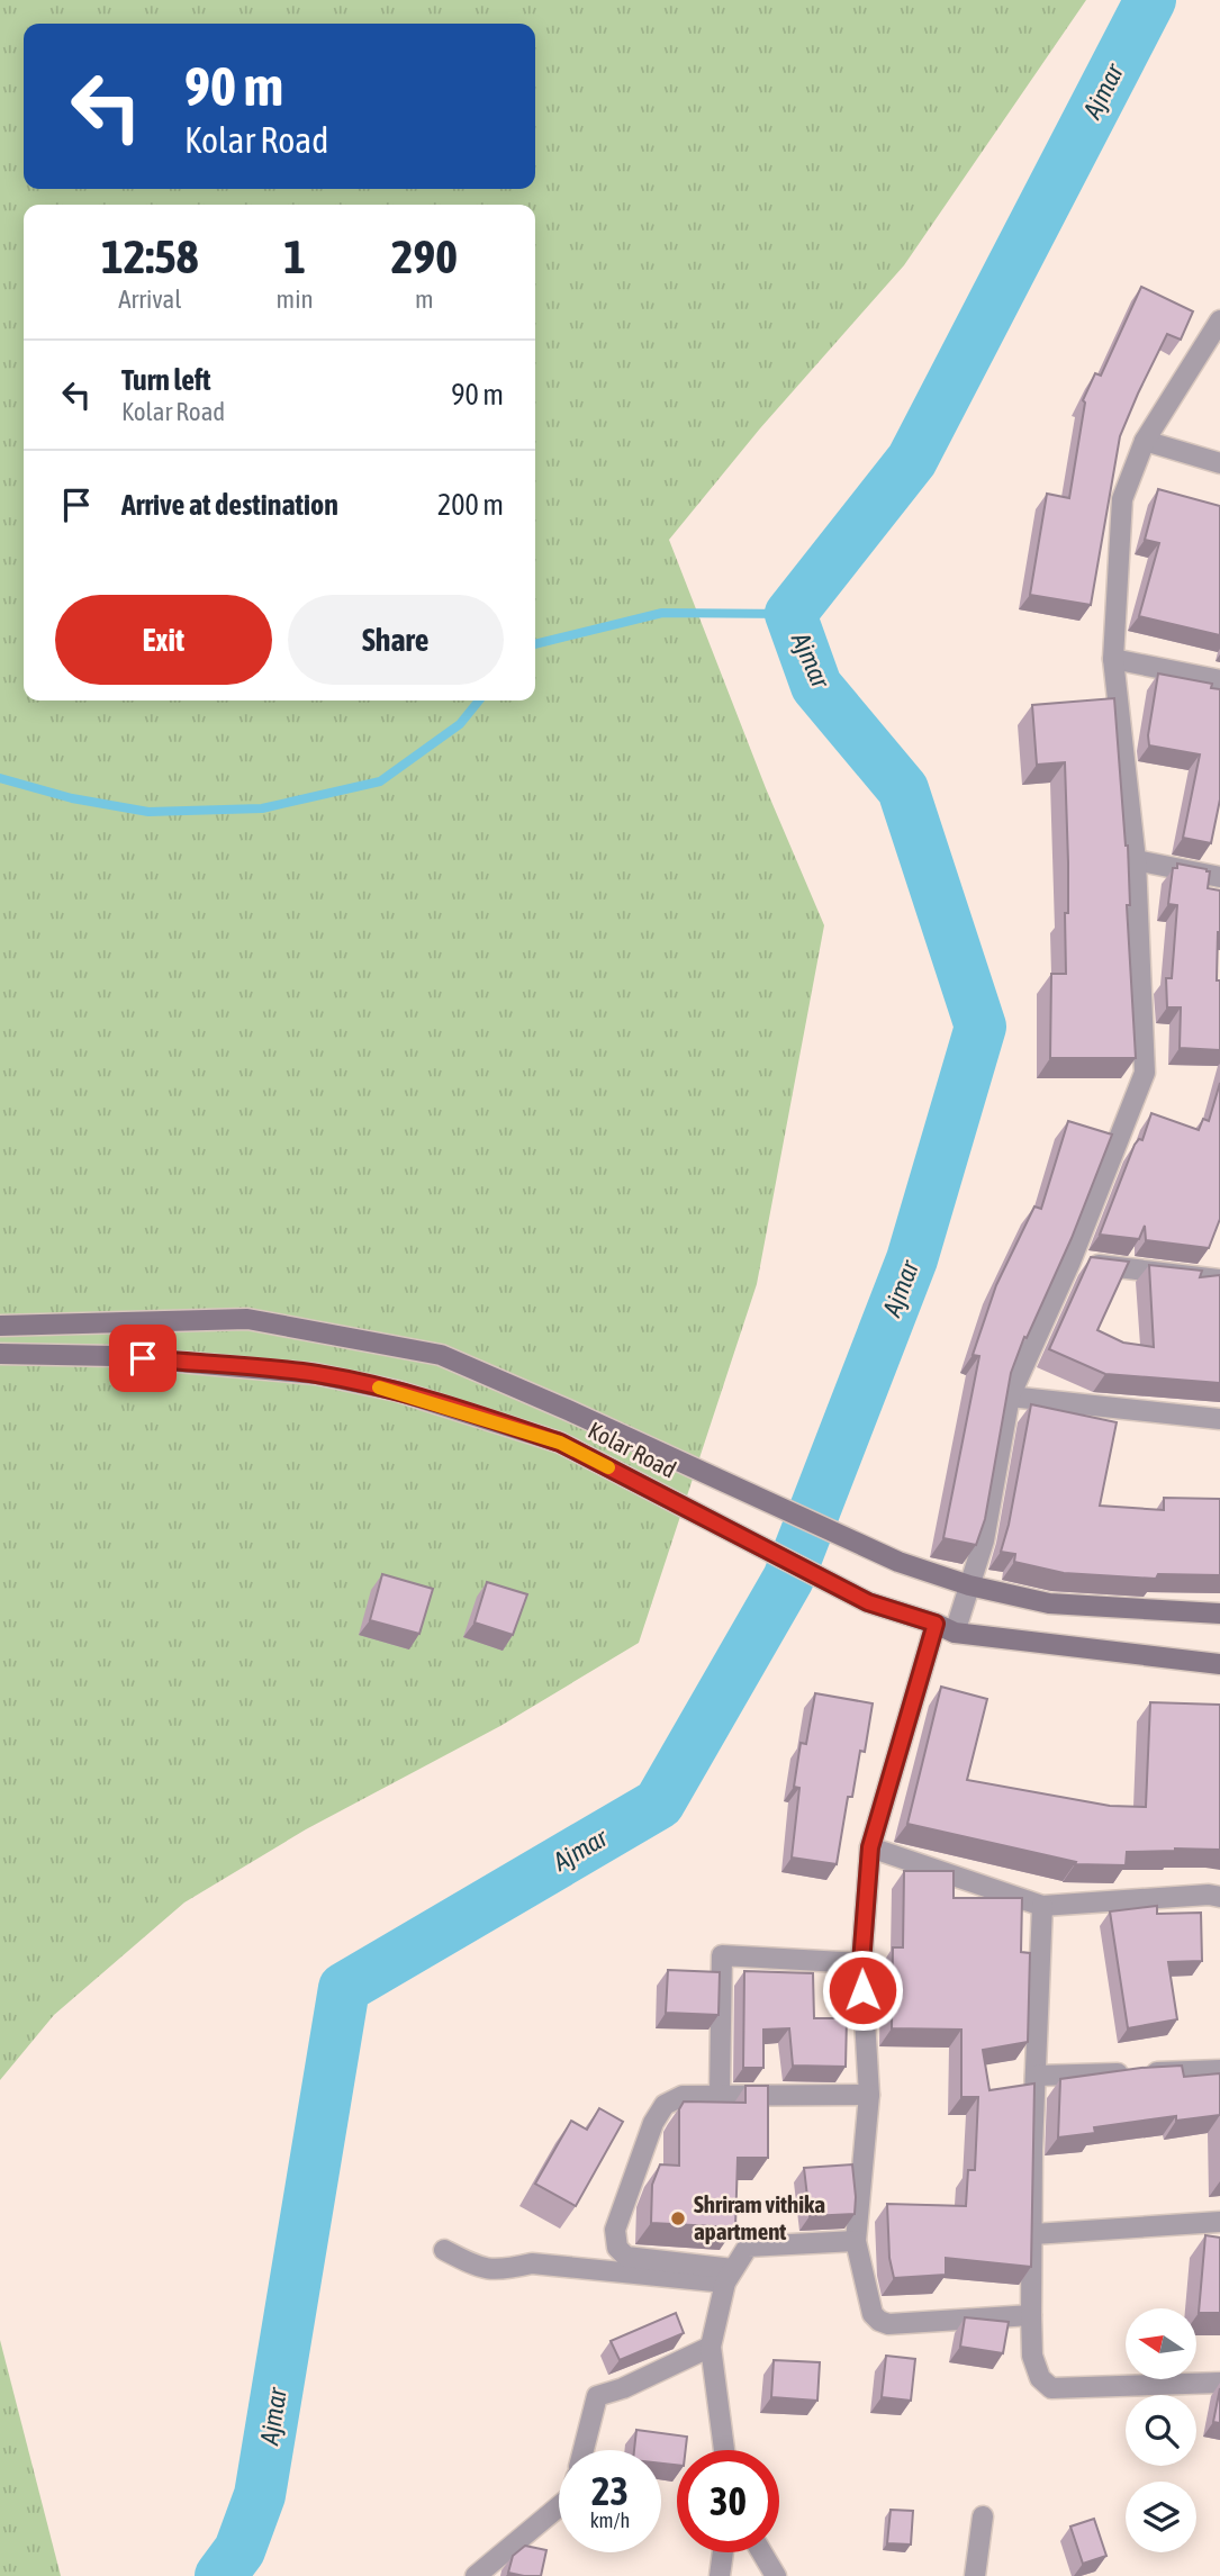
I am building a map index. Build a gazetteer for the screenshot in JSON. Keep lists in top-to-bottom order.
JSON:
{
  "streets": {
    "main road": ["Kolar Road"]
  },
  "water": ["Ajmar"],
  "places": ["Shriram vithika apartment"],
  "north": "left",
  "page": {
    "turn": ["90 m", "Kolar Road"],
    "eta": [
      "12:58",
      "Arrival",
      "1",
      "min",
      "290",
      "m"
    ],
    "list": [
      {
        "name": "Turn left",
        "note": "Kolar Road",
        "value": "90 m"
      },
      {
        "name": "Arrive at destination",
        "value": "200 m"
      }
    ],
    "buttons": ["Exit", "Share"],
    "speed": "23 km/h",
    "limit": "30"
  }
}
